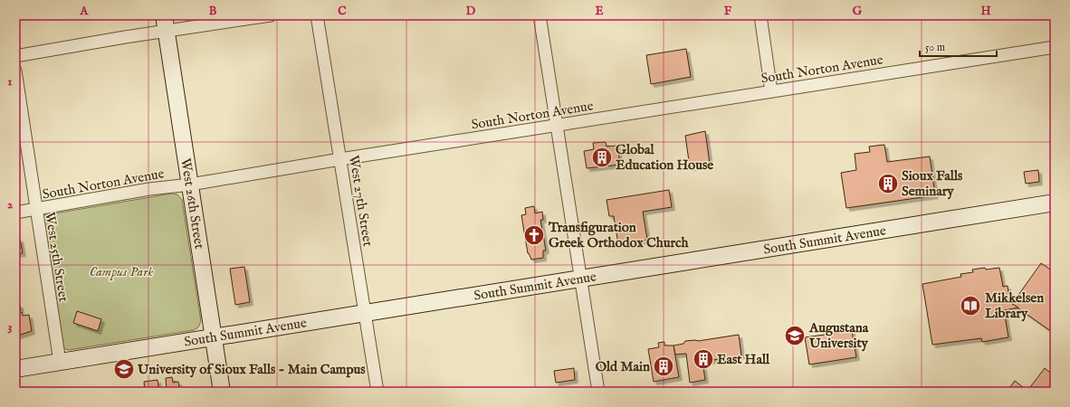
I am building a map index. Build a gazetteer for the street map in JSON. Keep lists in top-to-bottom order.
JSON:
{
  "streets": {
    "street": [
      "South Norton Avenue",
      "West 27th Street",
      "West 26th Street",
      "South Summit Avenue",
      "West 25th Street"
    ]
  },
  "crossings": [
    ["South Norton Avenue", "West 27th Street"],
    ["South Norton Avenue", "West 26th Street"],
    ["South Norton Avenue", "West 25th Street"],
    ["West 27th Street", "South Summit Avenue"],
    ["West 26th Street", "South Summit Avenue"],
    ["South Summit Avenue", "West 25th Street"]
  ],
  "parks": ["Campus Park"],
  "places": {
    "building": [
      "Global Education House",
      "Sioux Falls Seminary",
      "East Hall",
      "Old Main"
    ],
    "church": ["Transfiguration Greek Orthodox Church"],
    "library": ["Mikkelsen Library"],
    "school or university": ["Augustana University", "University of Sioux Falls - Main Campus"]
  },
  "scale_bar": "50 m",
  "grid": {
    "columns": [
      "A",
      "B",
      "C",
      "D",
      "E",
      "F",
      "G",
      "H"
    ],
    "rows": ["1", "2", "3"]
  }
}
